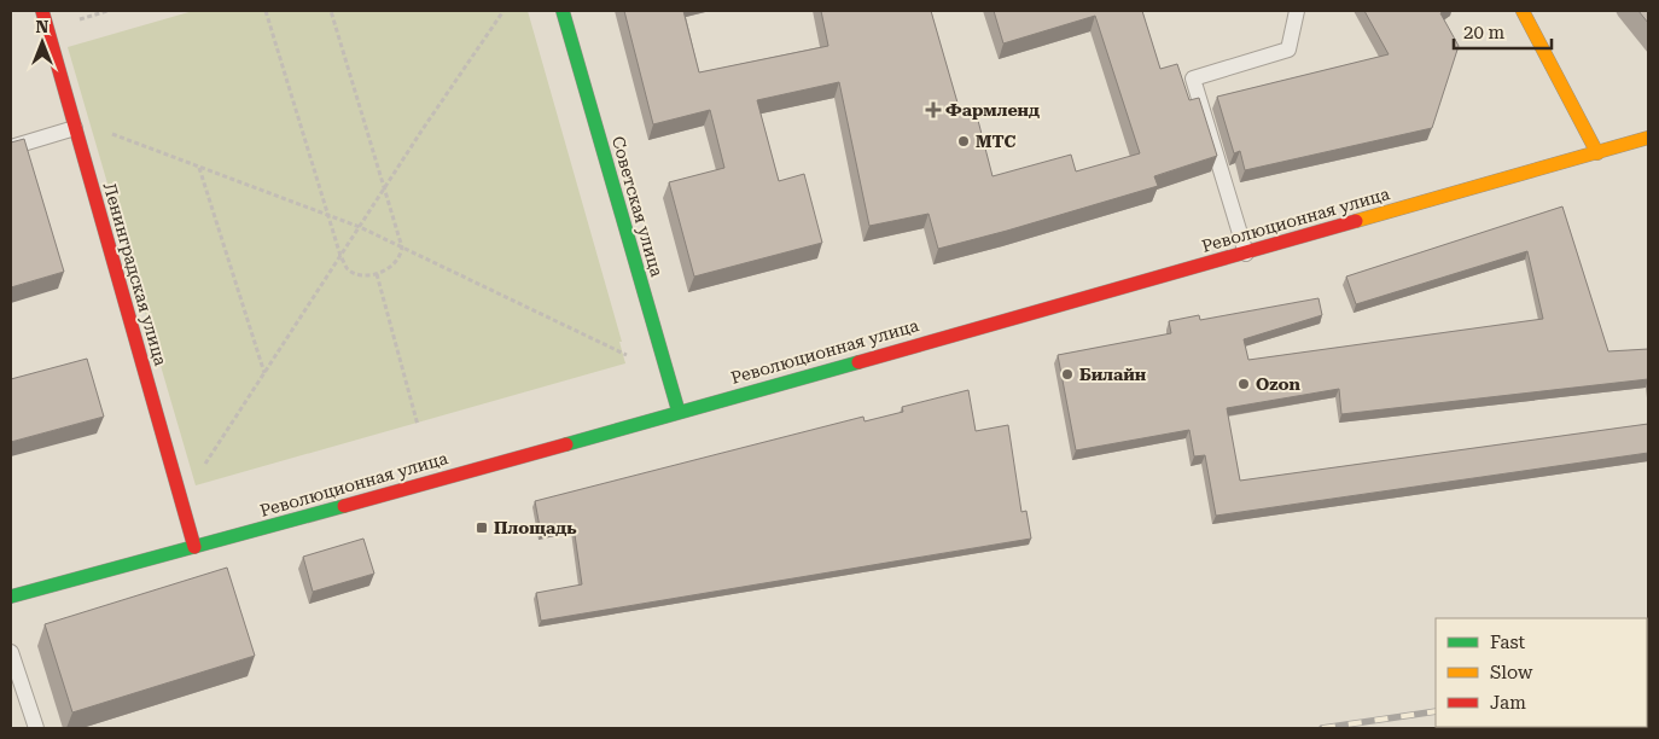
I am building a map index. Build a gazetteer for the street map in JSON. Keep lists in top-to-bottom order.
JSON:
{
  "streets": {
    "street": ["Советская улица", "Революционная улица", "Ленинградская улица"]
  },
  "crossings": [
    ["Советская улица", "Революционная улица"],
    ["Революционная улица", "Ленинградская улица"]
  ],
  "places": {
    "health": ["Фармленд"],
    "other": ["МТС", "Билайн", "Ozon"],
    "transit": ["Площадь"]
  },
  "legend": ["Fast", "Slow", "Jam"],
  "scale_bar": "20 m",
  "north": "top"
}
